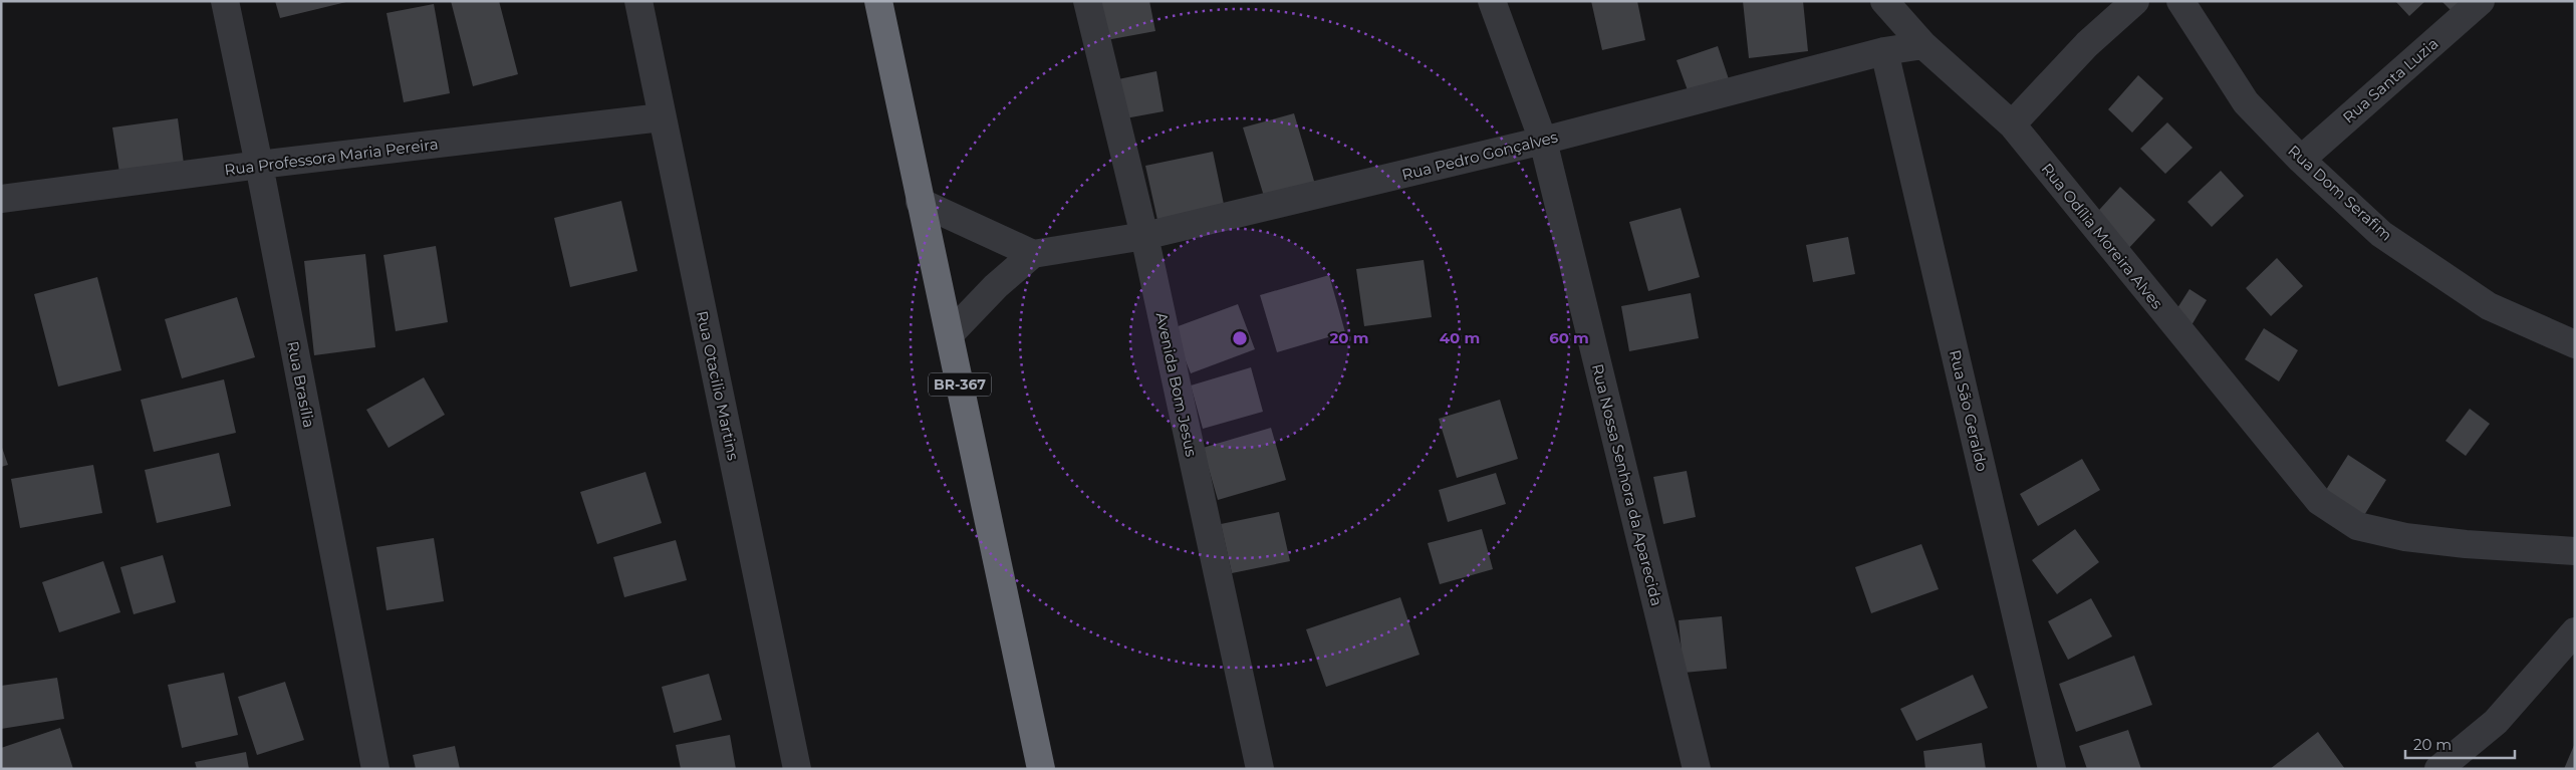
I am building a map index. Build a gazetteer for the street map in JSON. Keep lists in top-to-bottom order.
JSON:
{
  "streets": {
    "highway": ["BR-367"],
    "street": [
      "Rua Santa Luzia",
      "Rua Pedro Gonçalves",
      "Rua Professora Maria Pereira",
      "Rua Dom Serafim",
      "Rua Odília Moreira Alves",
      "Rua Brasília",
      "Avenida Bom Jesus",
      "Rua Otacilio Martins",
      "Rua São Geraldo",
      "Rua Nossa Senhora da Aparecida"
    ]
  },
  "crossings": [
    ["Rua Santa Luzia", "Rua Dom Serafim"],
    ["Rua Pedro Gonçalves", "Rua Odília Moreira Alves"],
    ["Rua Pedro Gonçalves", "Avenida Bom Jesus"],
    ["Rua Pedro Gonçalves", "Rua São Geraldo"],
    ["Rua Pedro Gonçalves", "Rua Nossa Senhora da Aparecida"],
    ["Rua Professora Maria Pereira", "Rua Brasília"],
    ["Rua Professora Maria Pereira", "Rua Otacilio Martins"]
  ],
  "scale_bar": "20 m",
  "rings": ["20 m", "40 m", "60 m"]
}
